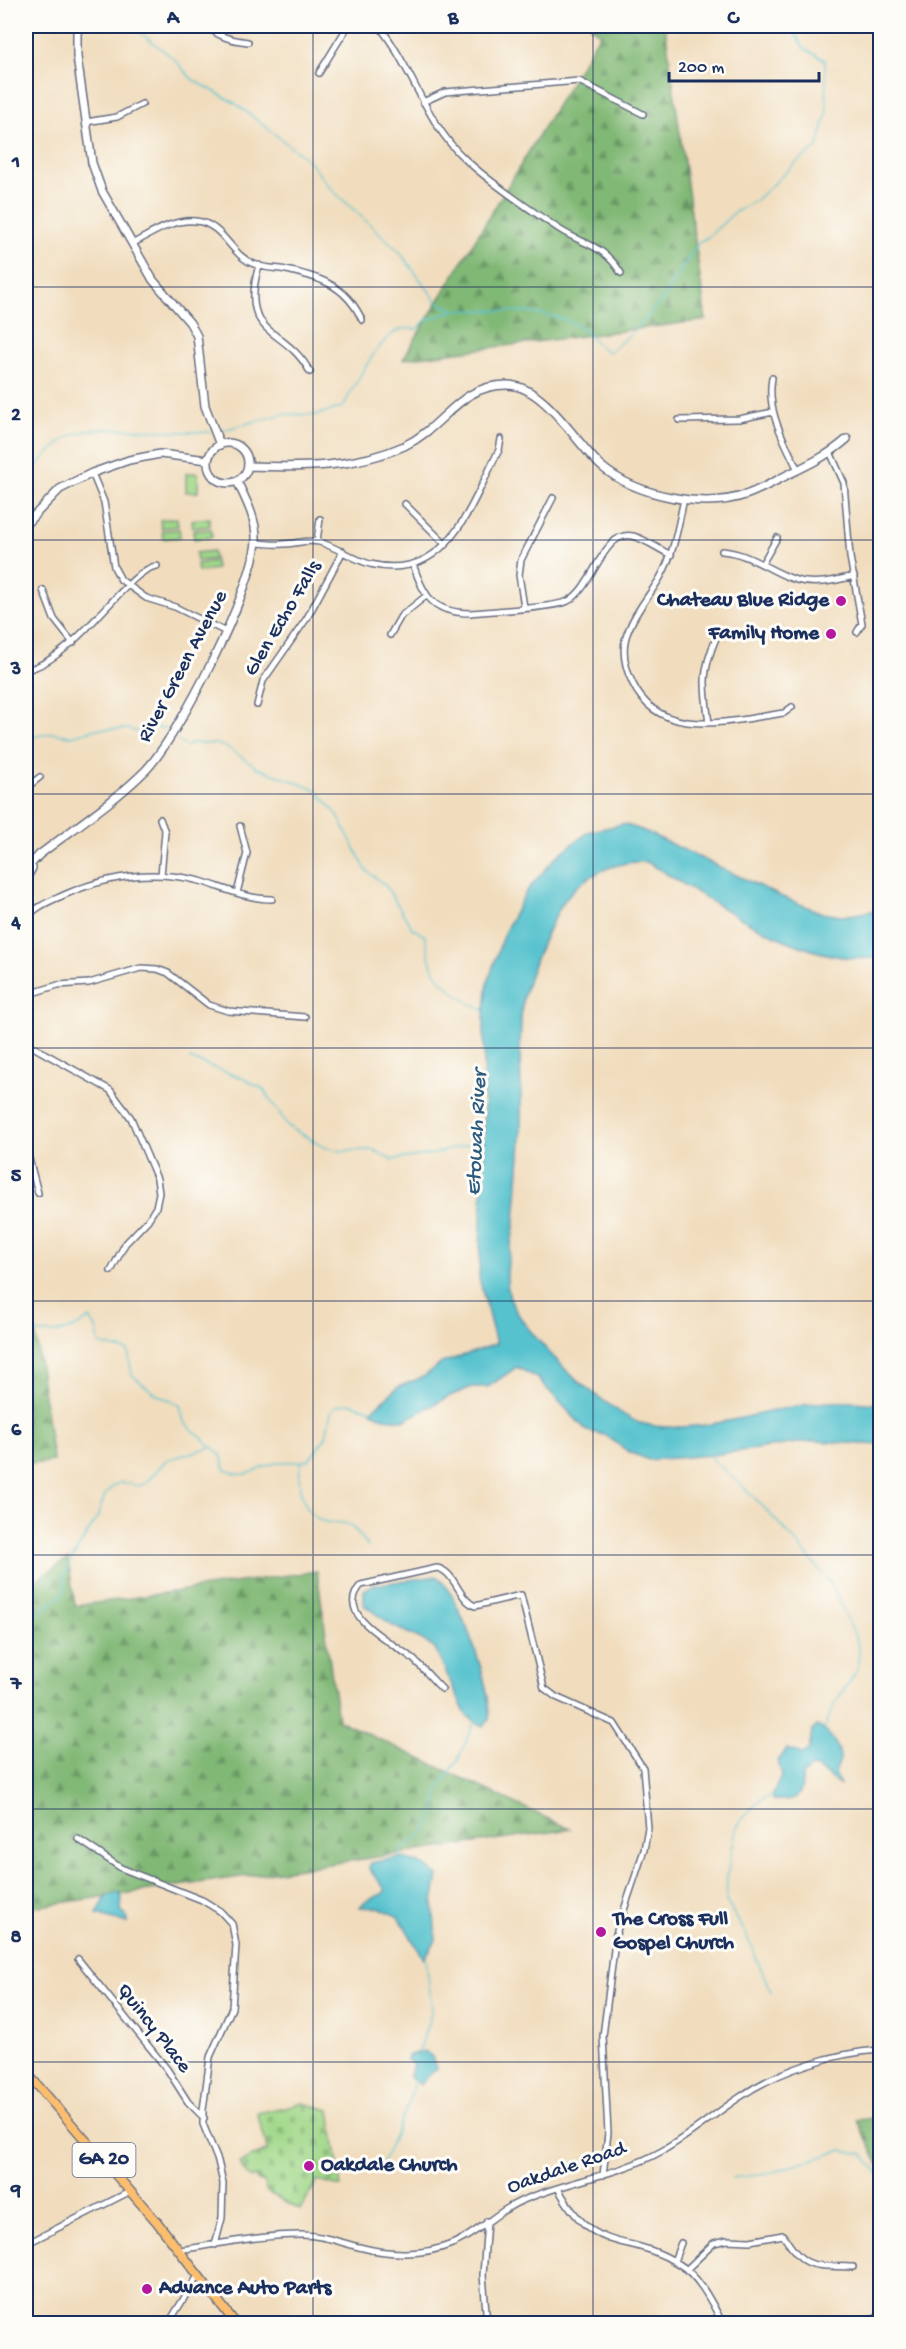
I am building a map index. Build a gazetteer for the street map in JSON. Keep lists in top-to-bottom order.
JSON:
{
  "streets": {
    "main road": ["GA 20"],
    "street": [
      "Glen Echo Falls",
      "River Green Avenue",
      "Quincy Place",
      "Oakdale Road"
    ]
  },
  "crossings": [
    ["GA 20", "Oakdale Road"]
  ],
  "water": ["Etowah River"],
  "places": [
    "Chateau Blue Ridge",
    "Family Home",
    "The Cross Full Gospel Church",
    "Oakdale Church",
    "Advance Auto Parts"
  ],
  "scale_bar": "200 m",
  "grid": {
    "columns": ["A", "B", "C"],
    "rows": [
      "1",
      "2",
      "3",
      "4",
      "5",
      "6",
      "7",
      "8",
      "9"
    ]
  }
}
